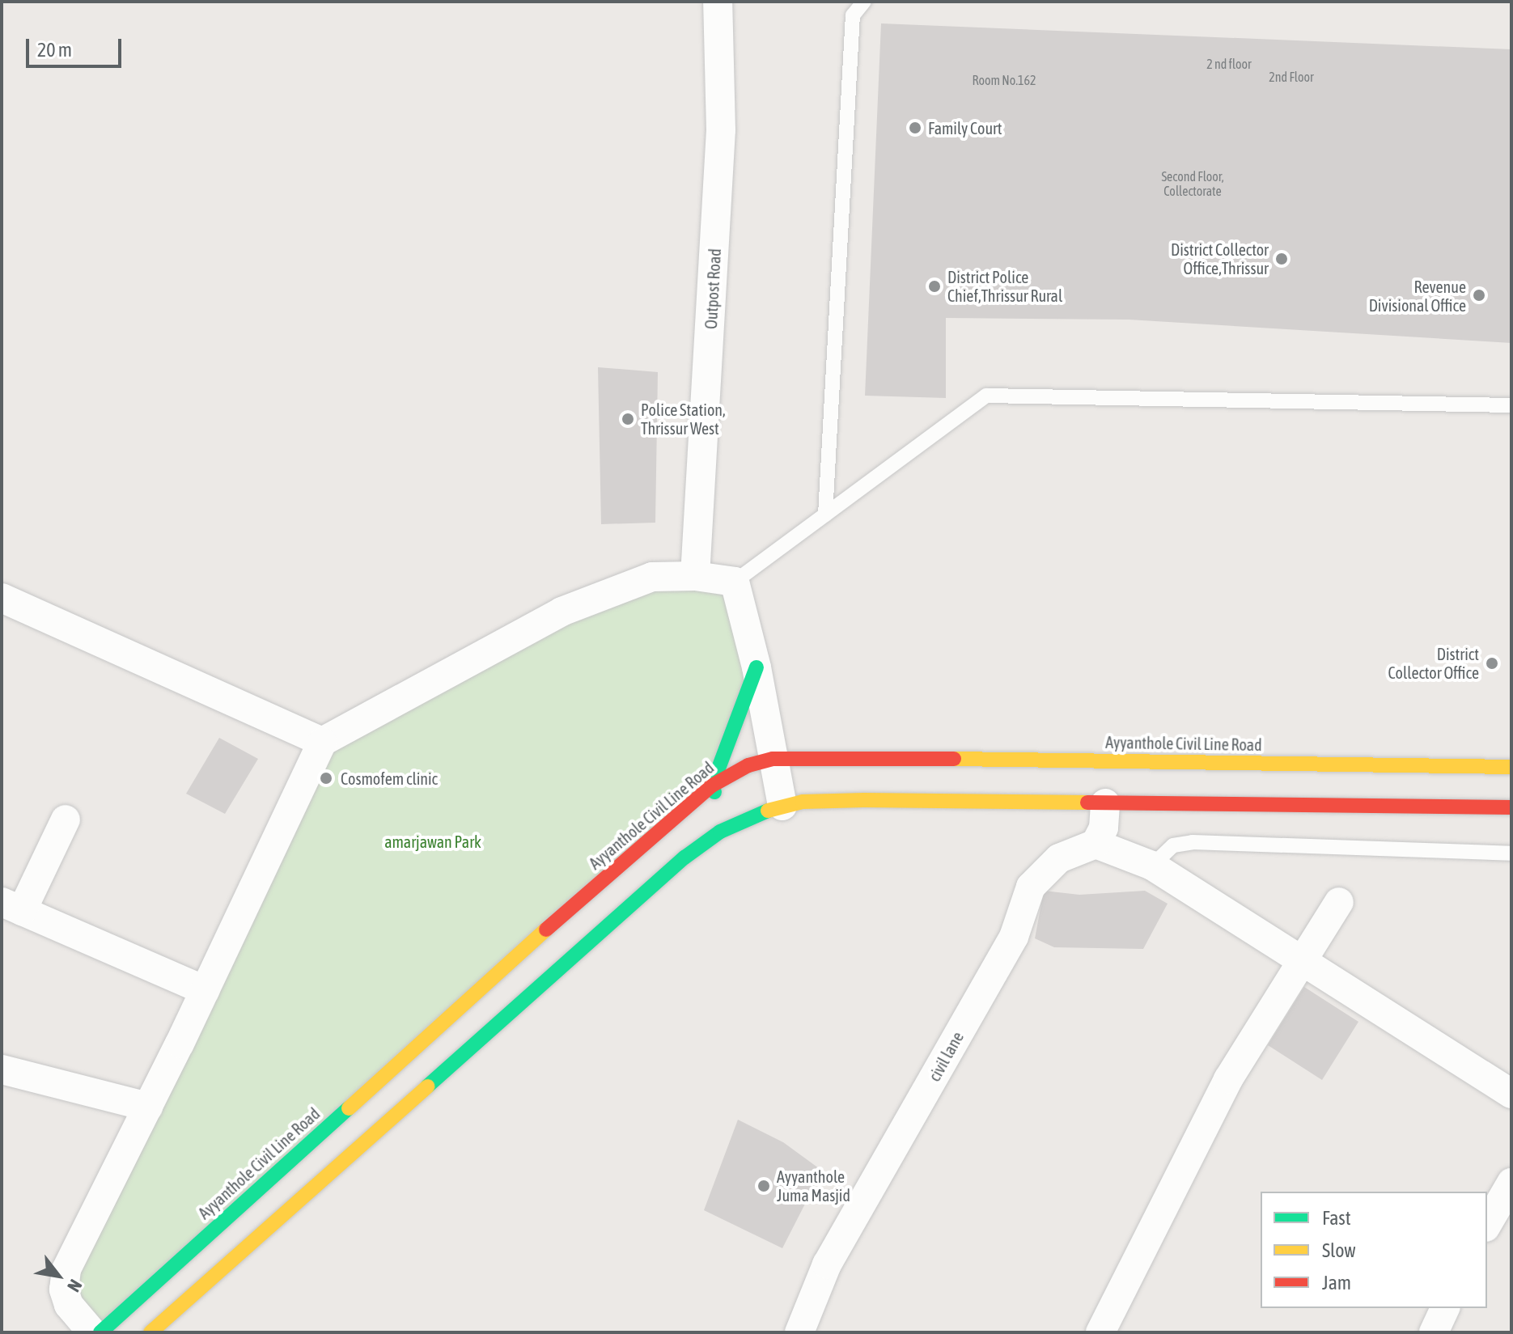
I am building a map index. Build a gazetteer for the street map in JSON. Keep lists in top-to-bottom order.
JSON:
{
  "streets": {
    "main road": ["Ayyanthole Civil Line Road"],
    "street": ["Outpost Road", "civil lane"]
  },
  "parks": ["amarjawan Park"],
  "places": [
    "Family Court",
    "District Collector Office,Thrissur",
    "District Police Chief,Thrissur Rural",
    "Revenue Divisional Office",
    "Police Station, Thrissur West",
    "District Collector Office",
    "Cosmofem clinic",
    "Ayyanthole Juma Masjid"
  ],
  "house_numbers": [
    "2 nd floor",
    "2nd Floor",
    "Room No.162",
    "Second Floor, Collectorate"
  ],
  "legend": ["Fast", "Slow", "Jam"],
  "scale_bar": "20 m",
  "north": "bottom right"
}
